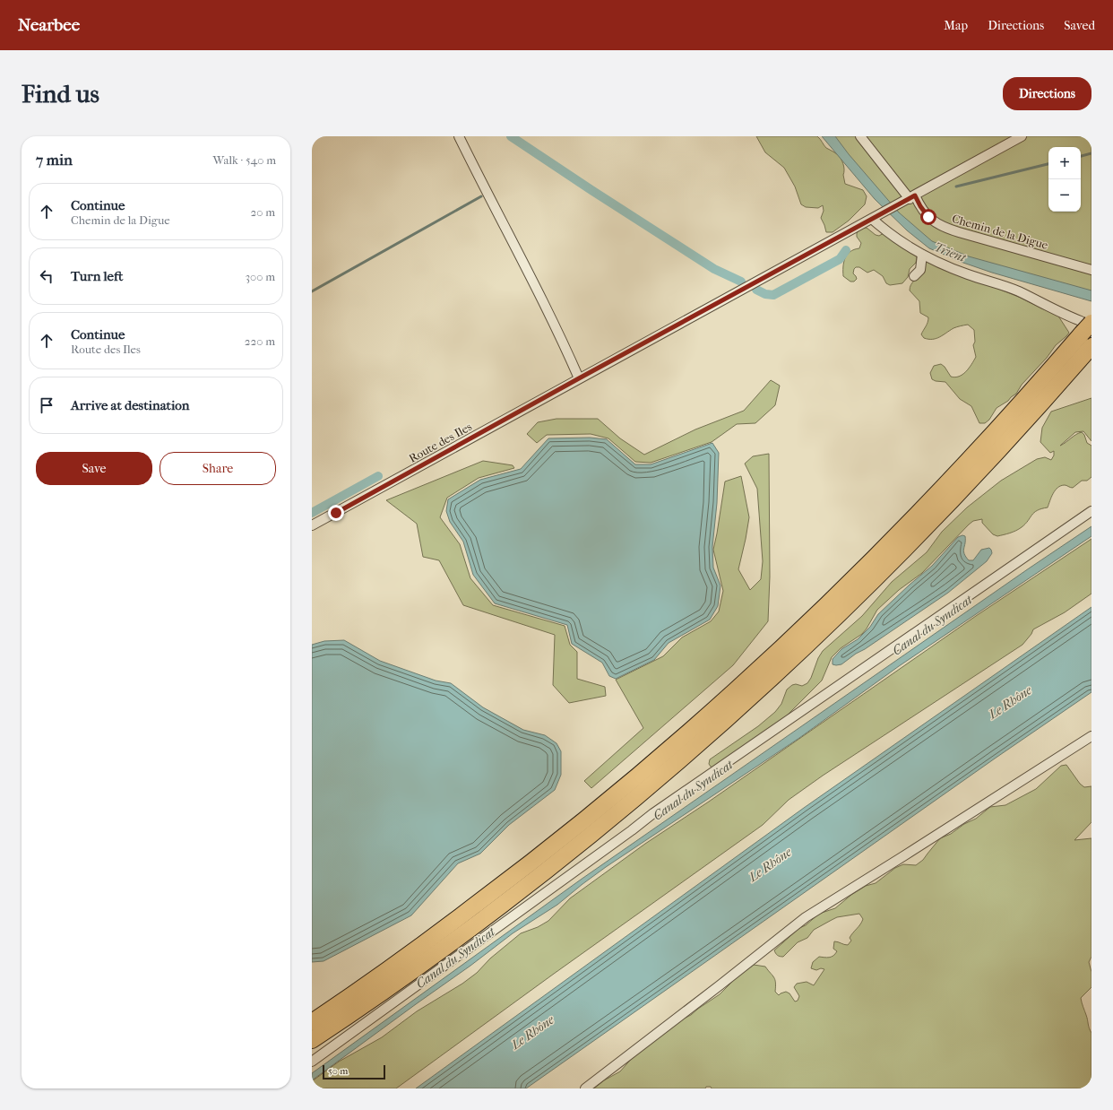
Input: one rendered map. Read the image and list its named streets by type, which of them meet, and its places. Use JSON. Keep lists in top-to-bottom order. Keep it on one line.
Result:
{"streets":{"street":["Chemin de la Digue","Route des Iles"]},"crossings":[["Chemin de la Digue","Route des Iles"]],"water":["Trient","Canal du Syndicat","Le Rhône"],"scale_bar":"50 m","page":{"header":"Nearbee","nav":["Map","Directions","Saved"],"buttons":["Directions",["Save","Share"]],"title":"Find us","heading":["7 min","Walk · 540 m"],"map_buttons":["+","−"],"list":[["Continue","Chemin de la Digue","20 m"],["Turn left","300 m"],["Continue","Route des Iles","220 m"],"Arrive at destination"],"scale":"50 m"}}
